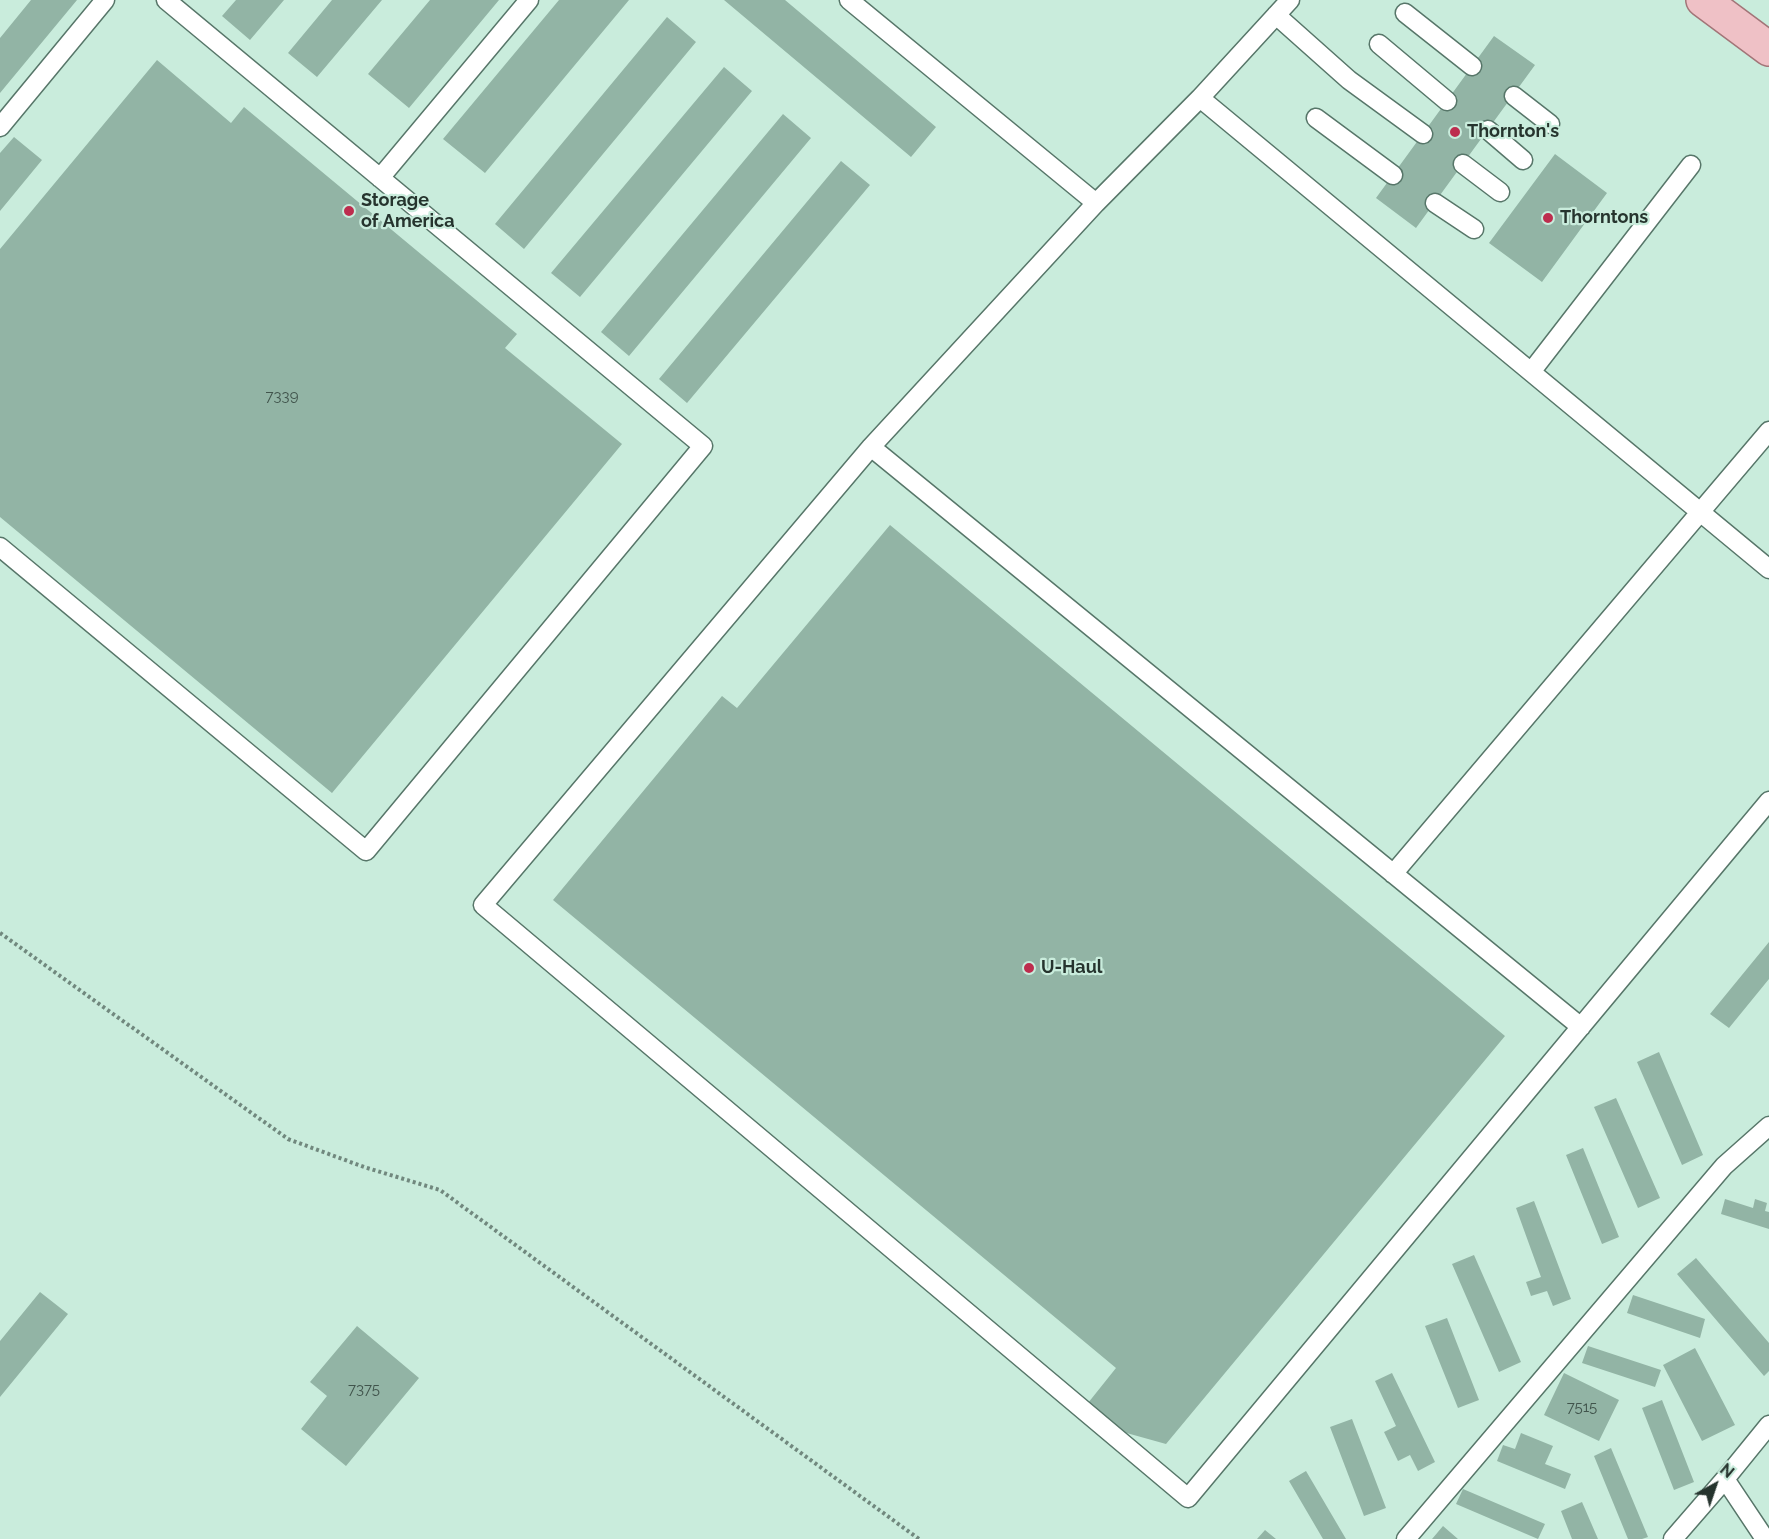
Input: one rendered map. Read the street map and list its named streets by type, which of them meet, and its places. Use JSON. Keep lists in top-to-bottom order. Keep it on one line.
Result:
{"places":["Thornton's","Storage of America","Thorntons","U-Haul"],"house_numbers":["7339","7375","7515"],"north":"top right"}
